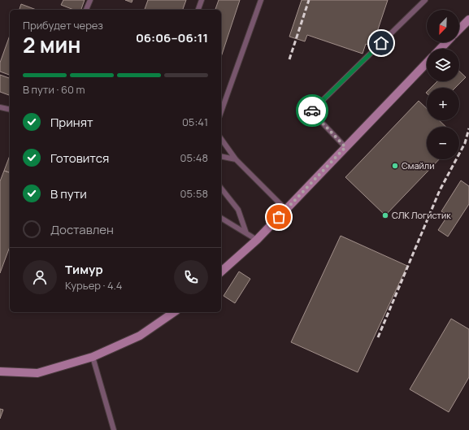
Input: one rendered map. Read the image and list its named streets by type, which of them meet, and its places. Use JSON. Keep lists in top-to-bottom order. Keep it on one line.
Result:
{"places":["Смайли","СЛК Логистик"],"north":"bottom left","page":{"map_buttons":["+","−"],"heading":["2 мин","Прибудет через","06:06–06:11"],"panel":["Тимур","Курьер · 4.4"],"bar":"В пути · 60 m","list":[["Принят","05:41"],["Готовится","05:48"],["В пути","05:58"],"Доставлен"]}}
